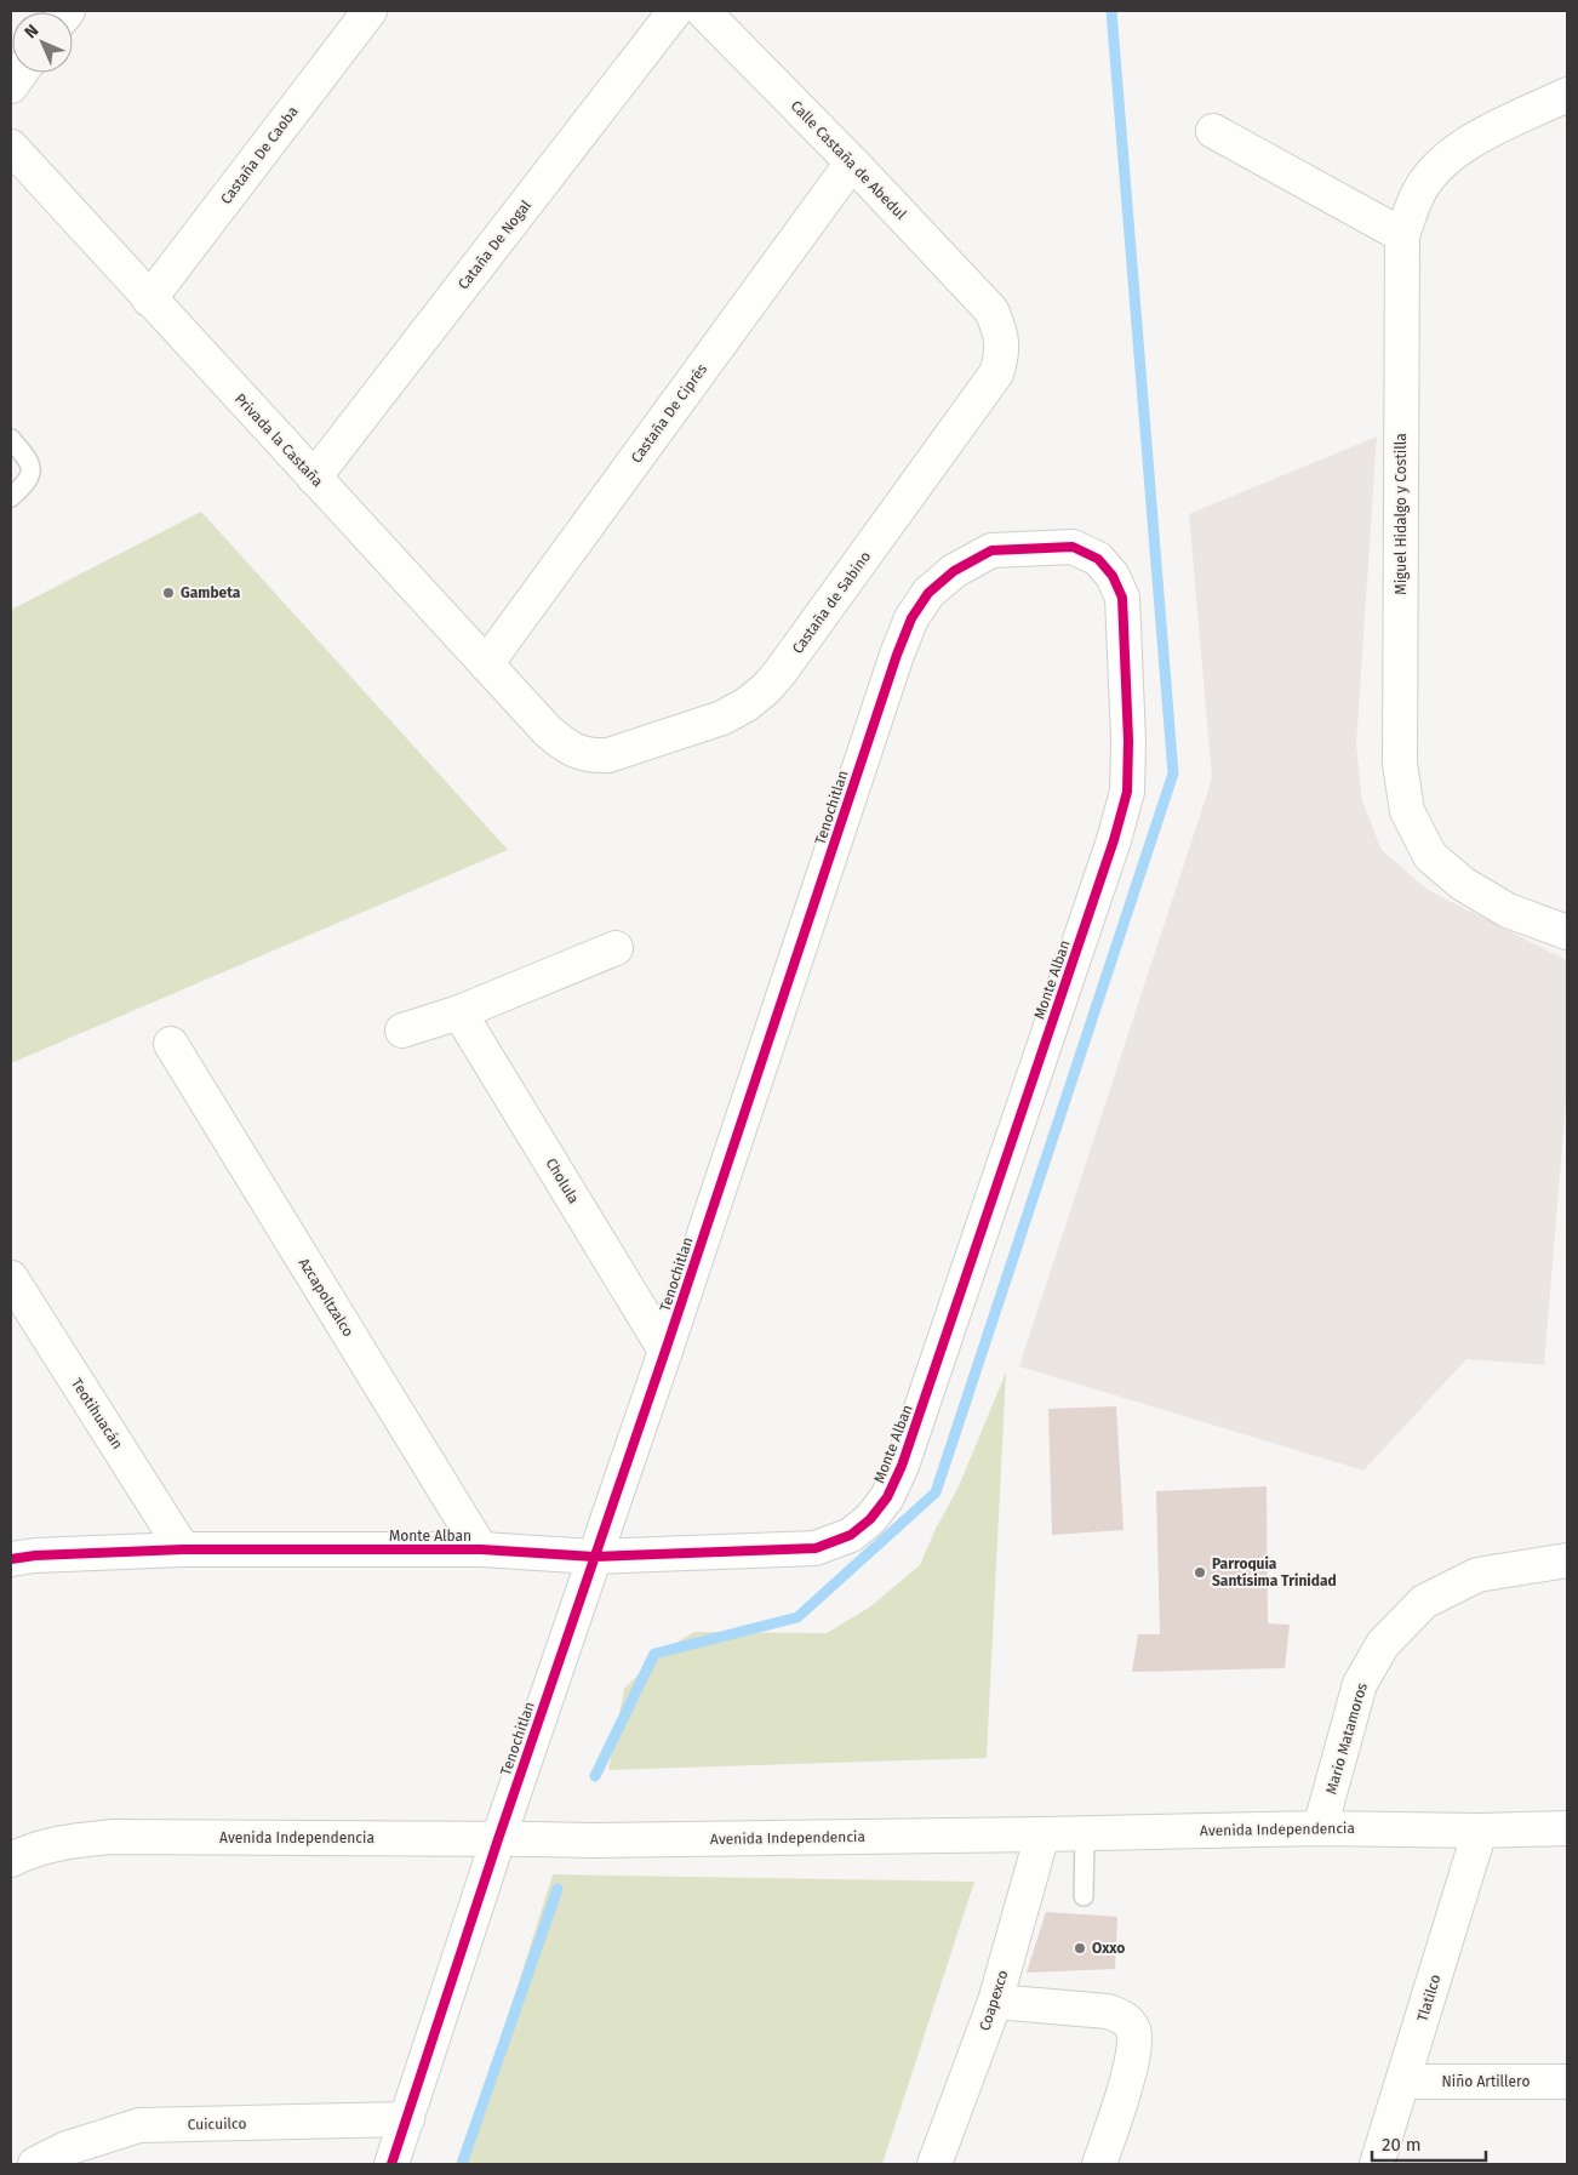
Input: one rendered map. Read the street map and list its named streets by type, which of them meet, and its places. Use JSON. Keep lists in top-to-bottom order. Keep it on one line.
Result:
{"streets":{"street":["Castaña De Caoba","Calle Castaña de Abedul","Cataña De Nogal","Castaña De Ciprés","Privada la Castaña","Miguel Hidalgo y Costilla","Castaña de Sabino","Tenochitlan","Monte Alban","Cholula","Azcapoltzalco","Teotihuacán","Mario Matamoros","Avenida Independencia","Tlatilco","Coapexco","Niño Artillero","Cuicuilco"]},"crossings":[["Castaña De Caoba","Privada la Castaña"],["Calle Castaña de Abedul","Castaña De Ciprés"],["Calle Castaña de Abedul","Castaña de Sabino"],["Cataña De Nogal","Privada la Castaña"],["Castaña De Ciprés","Privada la Castaña"],["Privada la Castaña","Castaña de Sabino"],["Tenochitlan","Monte Alban"],["Tenochitlan","Cholula"],["Tenochitlan","Avenida Independencia"],["Tenochitlan","Cuicuilco"],["Monte Alban","Azcapoltzalco"],["Monte Alban","Teotihuacán"],["Mario Matamoros","Avenida Independencia"],["Avenida Independencia","Tlatilco"],["Avenida Independencia","Coapexco"],["Tlatilco","Niño Artillero"]],"places":["Gambeta","Parroquia Santísima Trinidad","Oxxo"],"scale_bar":"20 m","north":"top left"}
